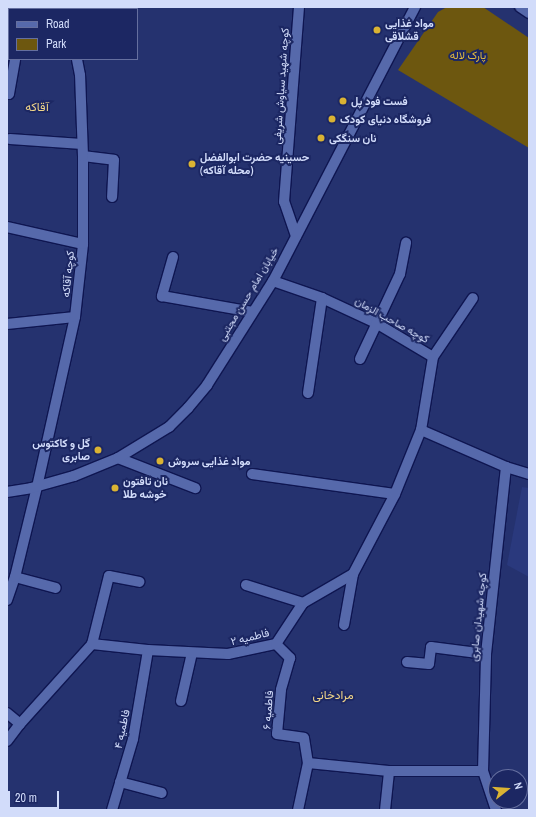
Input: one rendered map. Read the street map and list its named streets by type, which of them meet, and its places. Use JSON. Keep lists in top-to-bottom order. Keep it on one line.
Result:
{"streets":{"street":["کوچه شهید سیاوش شریفی","کوچه آقاکه","خیابان امام حسن مجتبی","کوچه صاحب الزمان","کوچه شهیدان صابری","فاطمیه ۲","فاطمیه ۶","فاطمیه ۴"]},"crossings":[["کوچه شهید سیاوش شریفی","خیابان امام حسن مجتبی"],["کوچه آقاکه","خیابان امام حسن مجتبی"],["خیابان امام حسن مجتبی","کوچه صاحب الزمان"],["فاطمیه ۲","فاطمیه ۶"],["فاطمیه ۲","فاطمیه ۴"]],"districts":["آقاکه","مرادخانی"],"parks":["پارک لاله"],"places":["مواد غذایی قشلاقی","فست فود پل","فروشگاه دنیای کودک","نان سنگکی","حسینیه حضرت ابوالفضل (محله آقاکه)","گل و کاکتوس صابری","مواد غذایی سروش","نان تافتون خوشه طلا"],"legend":["Road","Park"],"scale_bar":"20 m","north":"right"}
